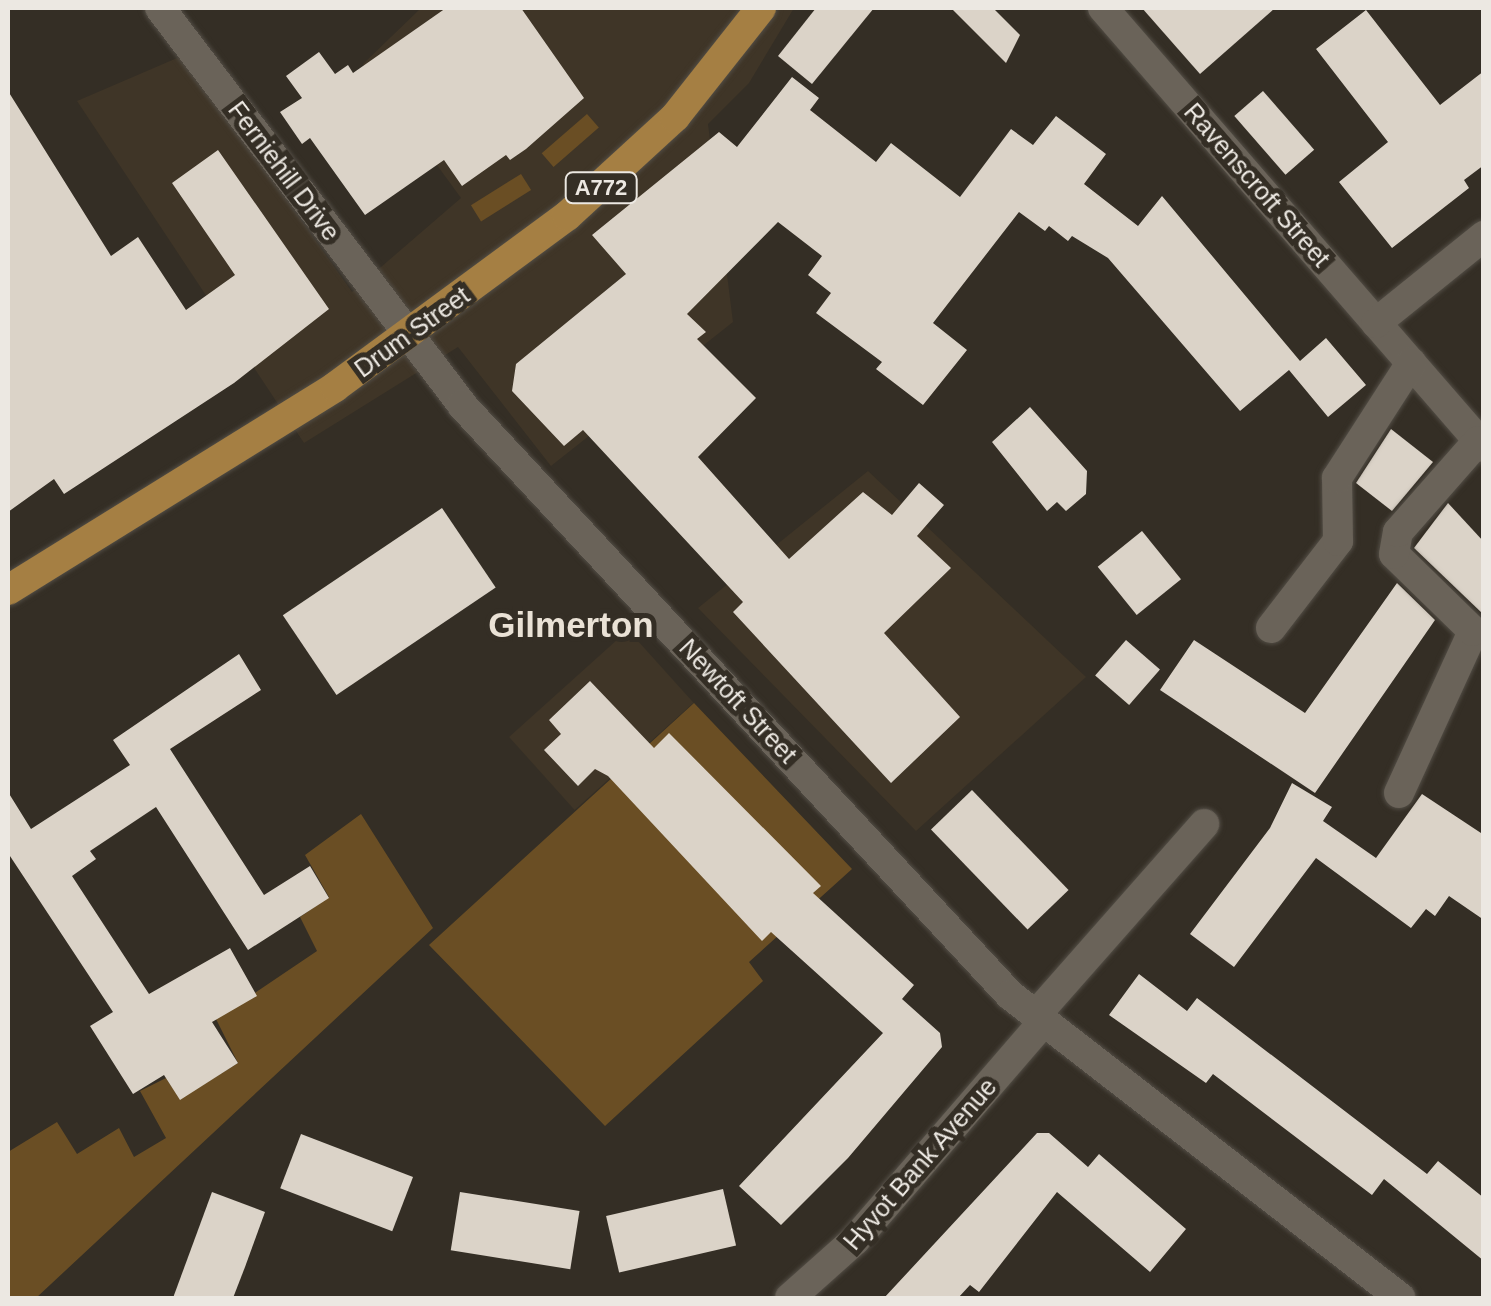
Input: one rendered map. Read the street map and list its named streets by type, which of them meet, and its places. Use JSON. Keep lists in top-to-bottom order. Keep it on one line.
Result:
{"streets":{"main road":["A772","Drum Street"],"street":["Ferniehill Drive","Ravenscroft Street","Newtoft Street","Hyvot Bank Avenue"]},"crossings":[["Ferniehill Drive","Drum Street"],["Ferniehill Drive","Newtoft Street"],["Drum Street","Newtoft Street"],["Newtoft Street","Hyvot Bank Avenue"]],"districts":["Gilmerton"]}
